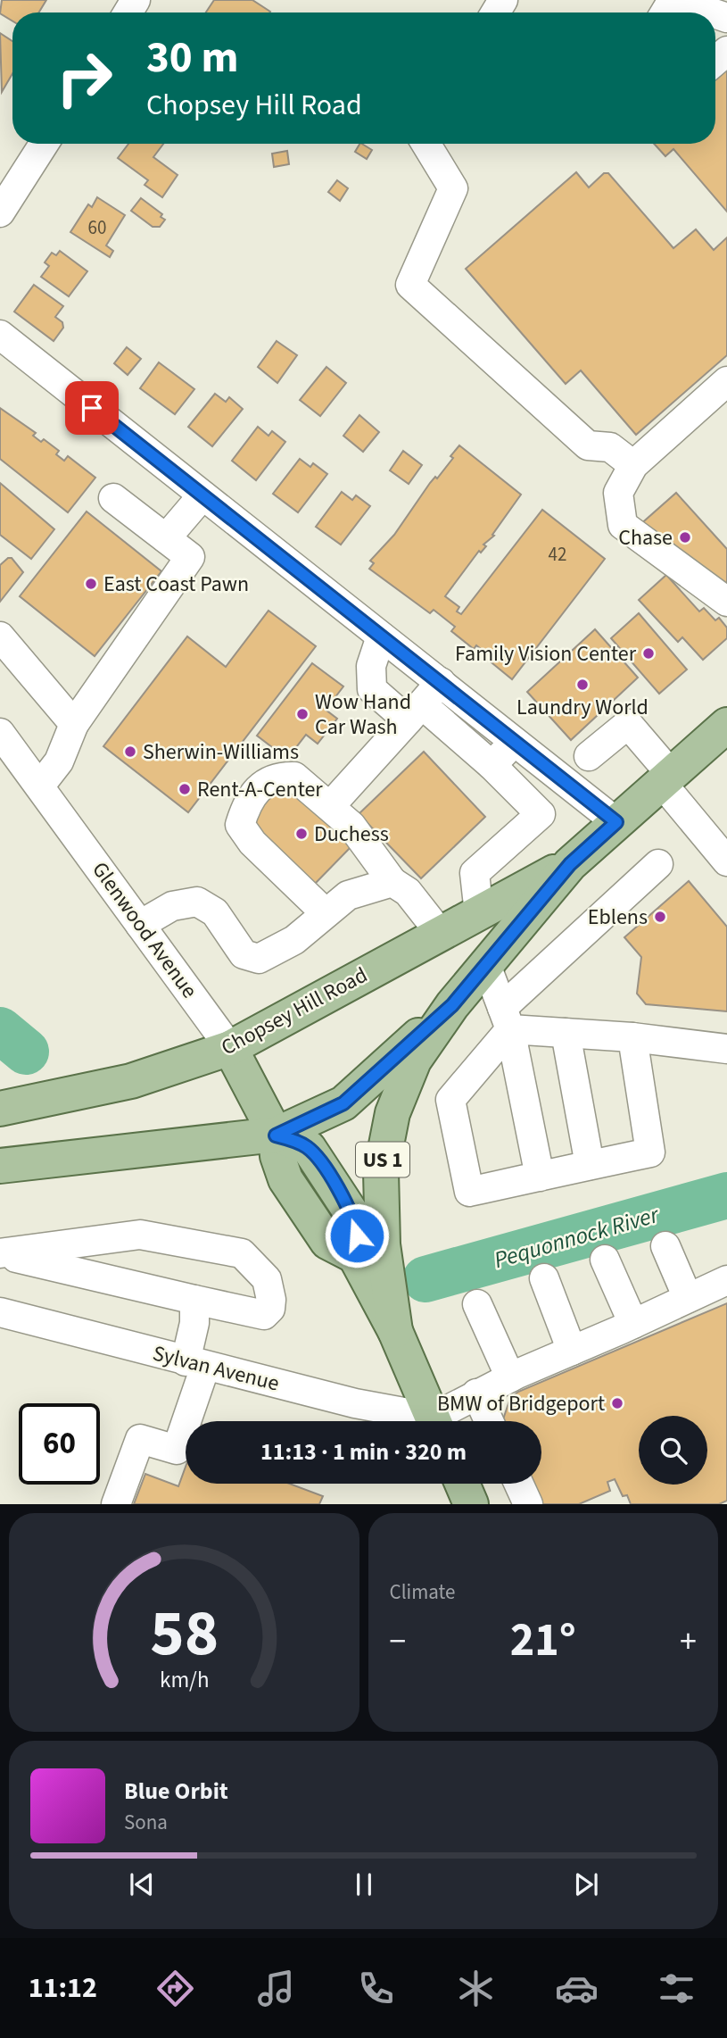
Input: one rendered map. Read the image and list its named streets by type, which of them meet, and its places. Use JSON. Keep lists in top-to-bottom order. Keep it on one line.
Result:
{"streets":{"main road":["Glenwood Avenue","Chopsey Hill Road","US 1"],"street":["Sylvan Avenue"]},"crossings":[["Glenwood Avenue","Chopsey Hill Road"],["Glenwood Avenue","US 1"],["Chopsey Hill Road","US 1"]],"water":["Pequonnock River"],"places":["Chase","East Coast Pawn","Family Vision Center","Laundry World","Wow Hand Car Wash","Sherwin-Williams","Rent-A-Center","Duchess","Eblens","BMW of Bridgeport"],"house_numbers":["60","42"],"page":{"turn":["30 m","Chopsey Hill Road"],"limit":"60","trip":"11:13 · 1 min · 320 m","tile":"Climate","heat":["−","21°","+"],"song":["Blue Orbit","Sona"],"tabs":"11:12","gauge":["58","km/h"]}}
